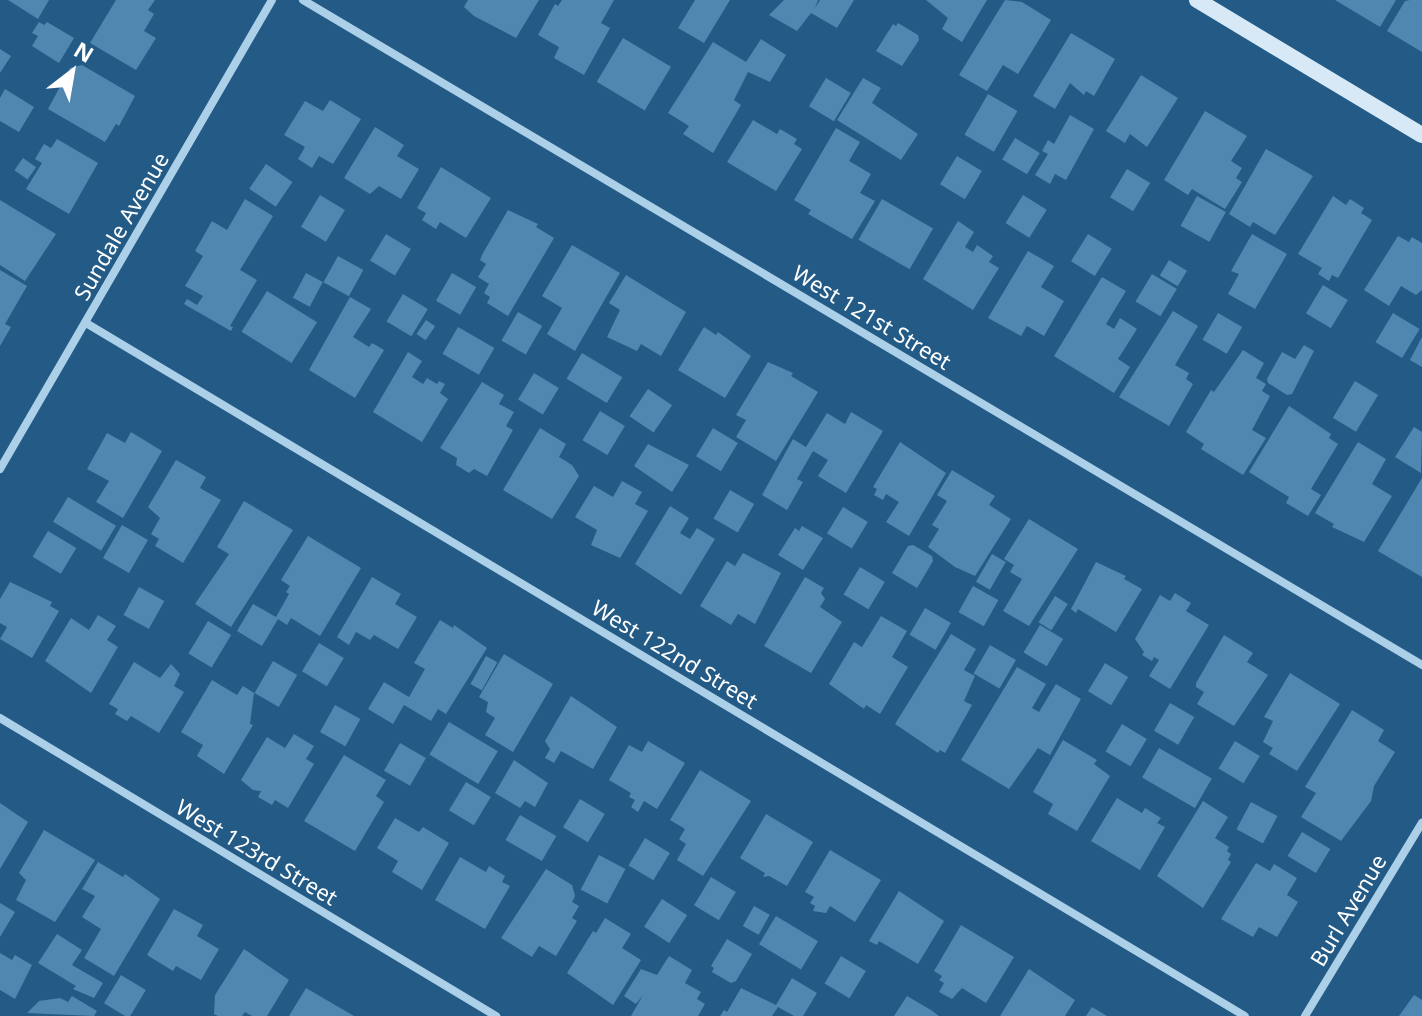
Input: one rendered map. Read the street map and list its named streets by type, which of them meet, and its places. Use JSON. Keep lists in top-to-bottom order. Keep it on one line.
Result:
{"streets":{"street":["Sundale Avenue","West 121st Street","West 122nd Street","West 123rd Street","Burl Avenue"]},"crossings":[["Sundale Avenue","West 122nd Street"]],"north":"top right"}
